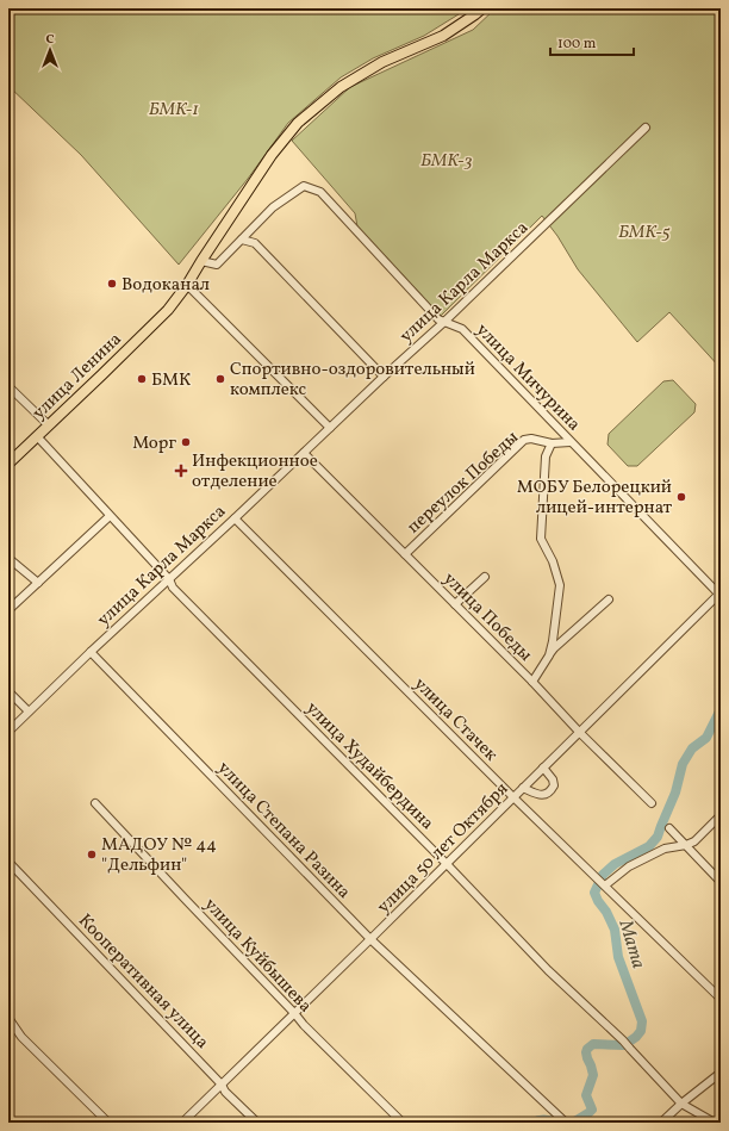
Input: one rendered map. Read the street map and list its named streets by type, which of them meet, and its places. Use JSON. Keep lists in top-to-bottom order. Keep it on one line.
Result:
{"streets":{"main road":["улица Ленина"],"street":["улица Карла Маркса","улица Мичурина","переулок Победы","улица Победы","улица Стачек","улица Худайбердина","улица Степана Разина","улица 50 лет Октября","улица Куйбышева","Кооперативная улица"]},"crossings":[["улица Карла Маркса","улица Мичурина"],["улица Карла Маркса","улица Победы"],["улица Карла Маркса","улица Стачек"],["улица Карла Маркса","улица Худайбердина"],["улица Карла Маркса","улица Степана Разина"],["улица Ленина","улица Мичурина"],["улица Ленина","улица Худайбердина"],["улица Мичурина","переулок Победы"],["улица Мичурина","улица 50 лет Октября"],["переулок Победы","улица Победы"],["улица Победы","улица 50 лет Октября"],["улица Стачек","улица 50 лет Октября"],["улица Худайбердина","улица 50 лет Октября"],["улица Степана Разина","улица 50 лет Октября"],["улица 50 лет Октября","улица Куйбышева"],["улица 50 лет Октября","Кооперативная улица"]],"water":["Мата"],"parks":["БМК-1","БМК-3","БМК-5"],"places":{"other":["Водоканал","БМК","Спортивно-оздоровительный комплекс","Морг","МОБУ Белорецкий лицей-интернат","МАДОУ № 44 \"Дельфин\""],"health":["Инфекционное отделение"]},"scale_bar":"100 m","north":"top"}
